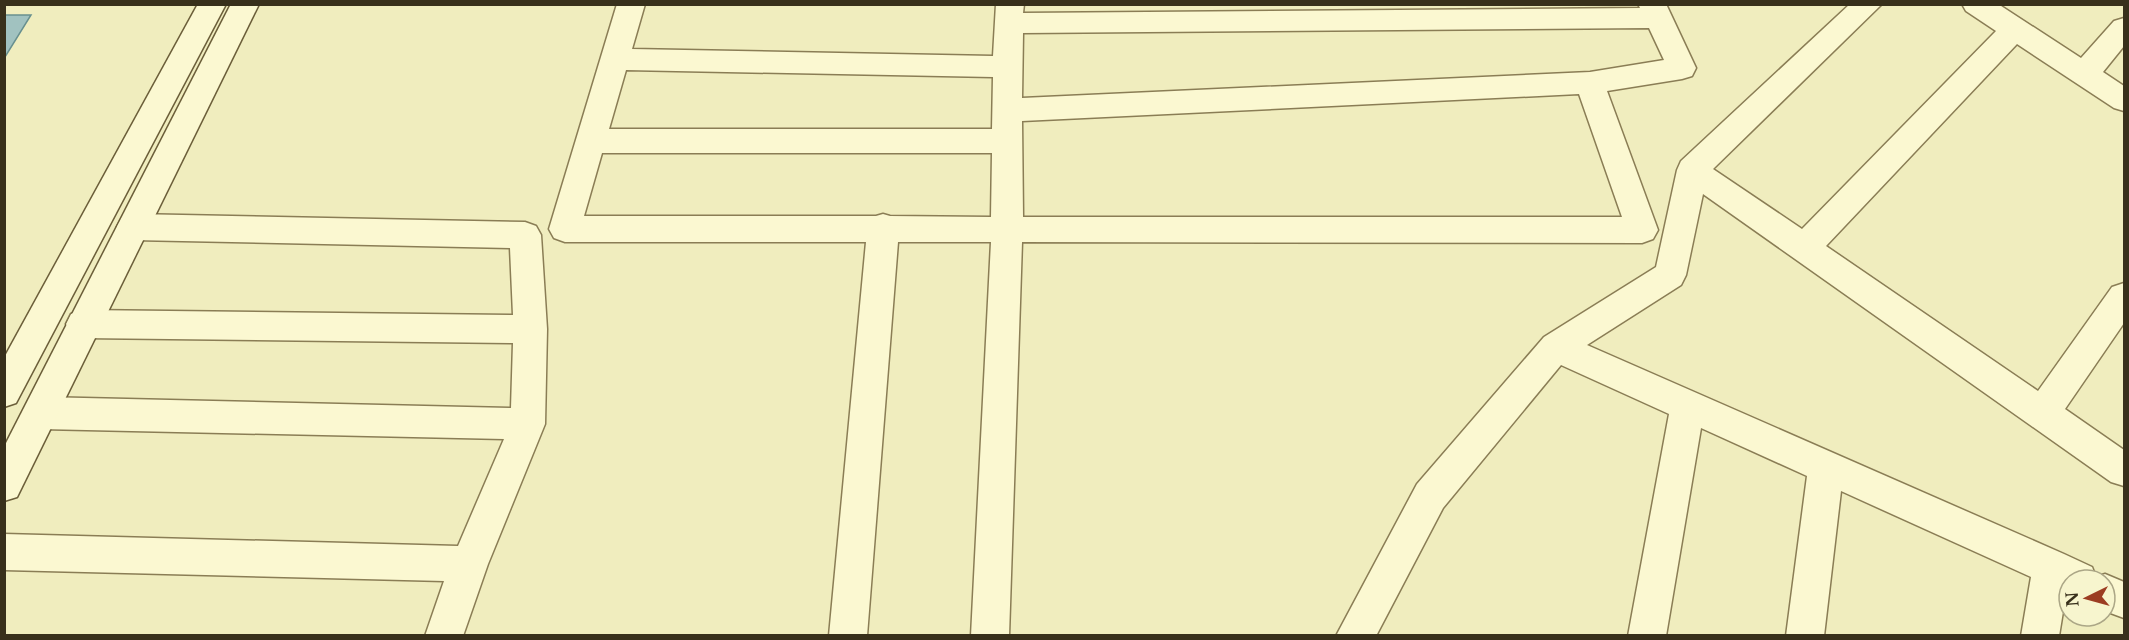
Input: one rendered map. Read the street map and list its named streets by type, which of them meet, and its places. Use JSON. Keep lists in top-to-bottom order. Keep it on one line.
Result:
{"north":"left"}
